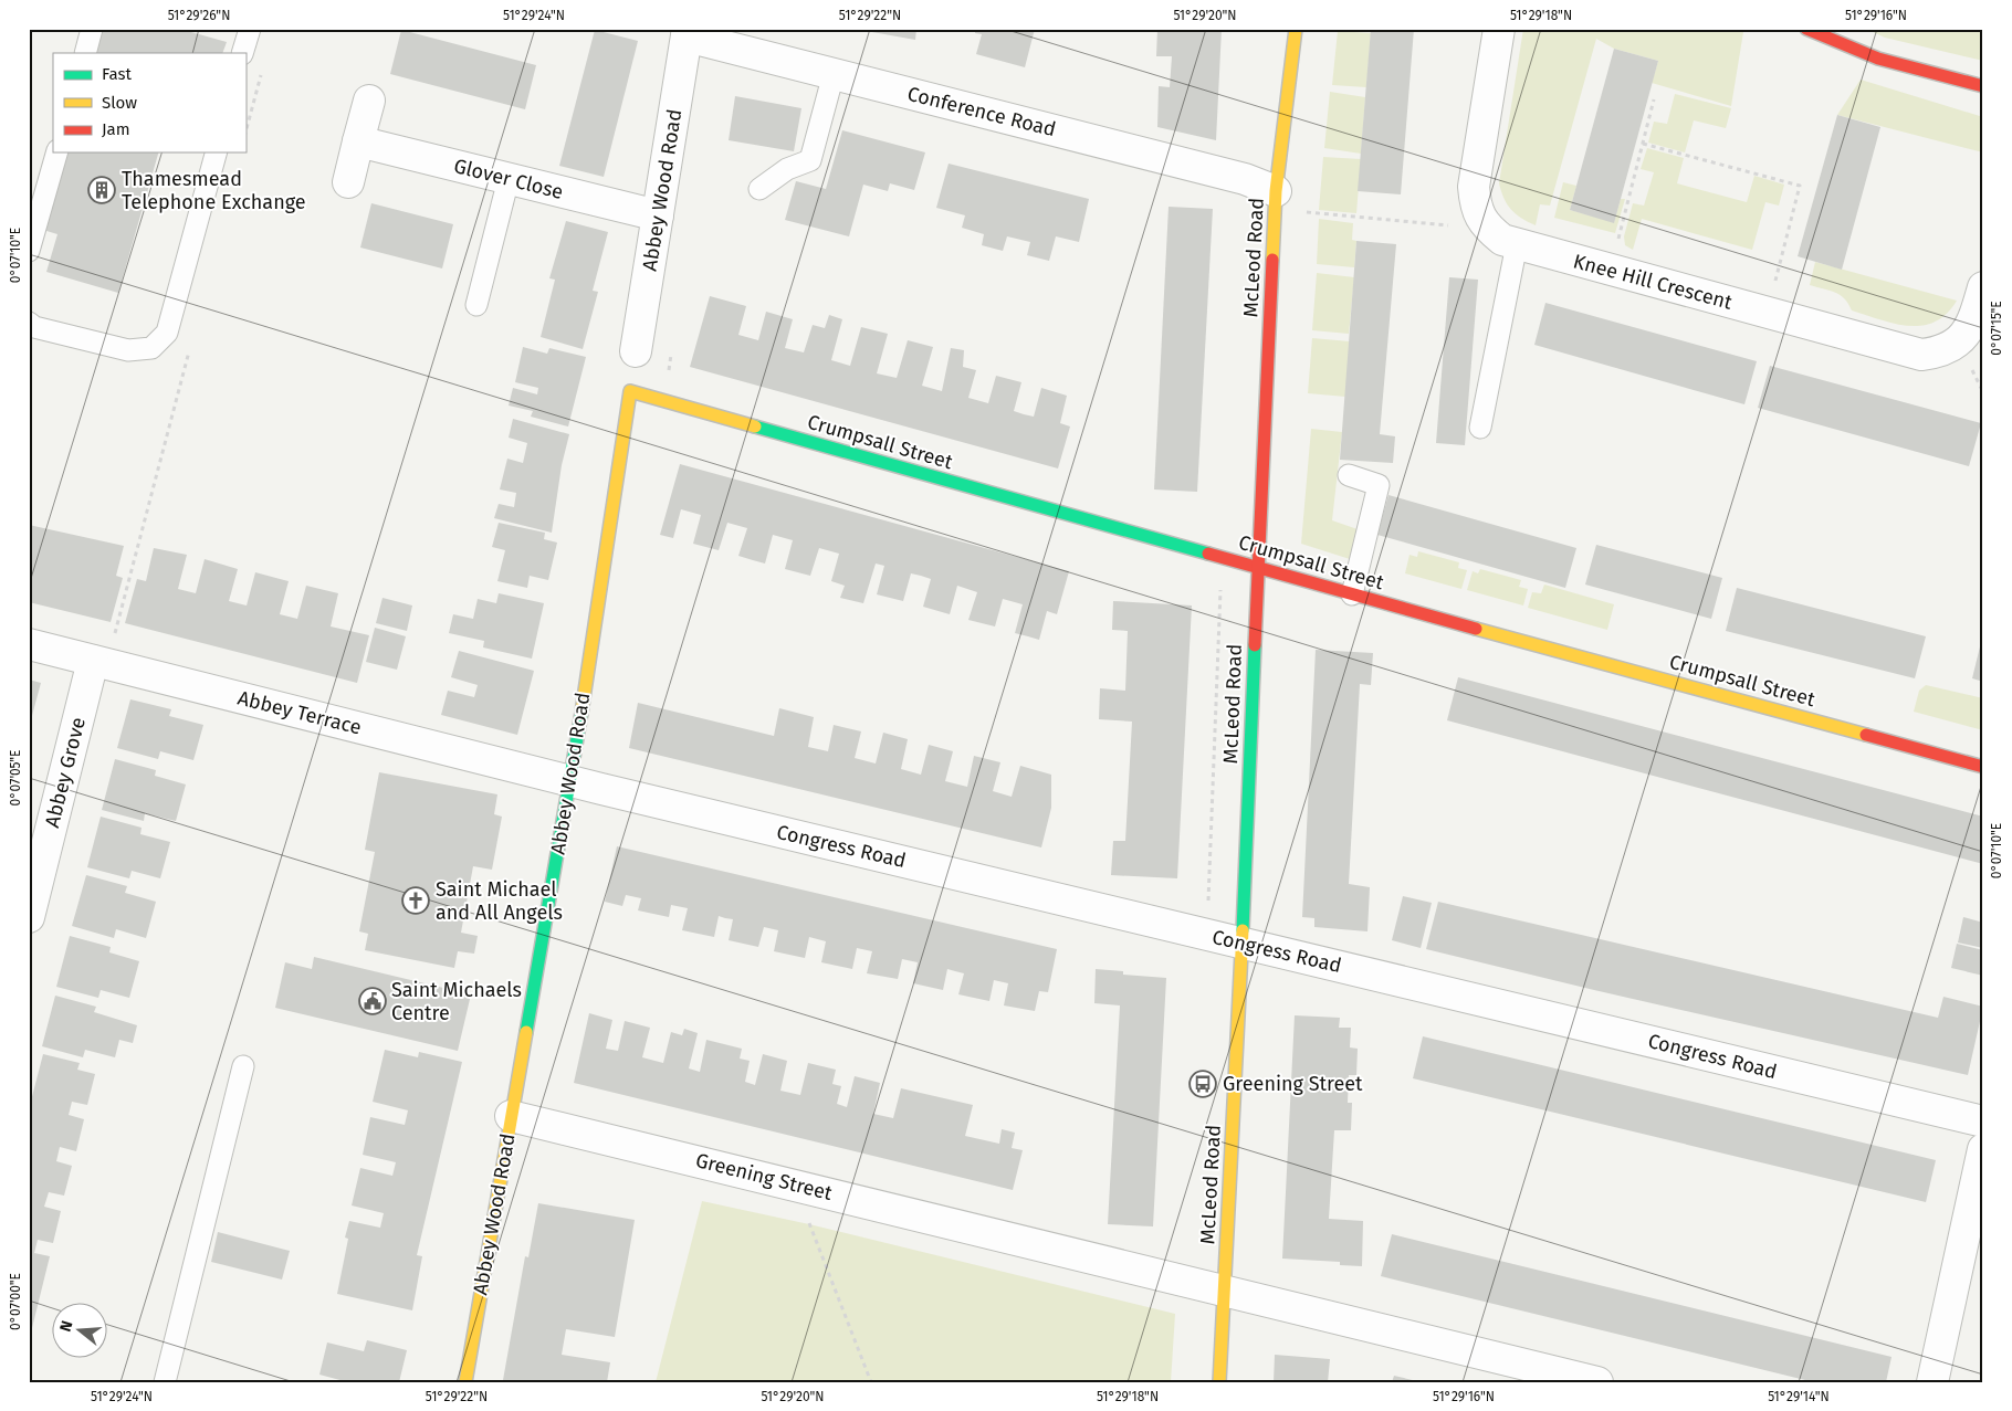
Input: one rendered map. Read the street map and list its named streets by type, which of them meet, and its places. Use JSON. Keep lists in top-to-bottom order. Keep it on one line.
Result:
{"streets":{"street":["Conference Road","Glover Close","Abbey Wood Road","McLeod Road","Knee Hill Crescent","Crumpsall Street","Abbey Terrace","Abbey Grove","Congress Road","Greening Street"]},"crossings":[["Conference Road","Abbey Wood Road"],["Conference Road","McLeod Road"],["Glover Close","Abbey Wood Road"],["Abbey Wood Road","Crumpsall Street"],["Abbey Wood Road","Abbey Terrace"],["Abbey Wood Road","Congress Road"],["Abbey Wood Road","Greening Street"],["McLeod Road","Crumpsall Street"],["McLeod Road","Congress Road"],["McLeod Road","Greening Street"],["Abbey Terrace","Abbey Grove"],["Abbey Terrace","Congress Road"]],"places":{"building":["Thamesmead Telephone Exchange"],"church":["Saint Michael and All Angels"],"public building":["Saint Michaels Centre"],"bus stop":["Greening Street"]},"legend":["Fast","Slow","Jam"],"north":"left","coordinates":["51°29'26\"N","51°29'24\"N","51°29'22\"N","51°29'20\"N","51°29'18\"N","51°29'16\"N","0°07'10\"E","0°07'15\"E","0°07'05\"E","0°07'00\"E","51°29'14\"N"]}
